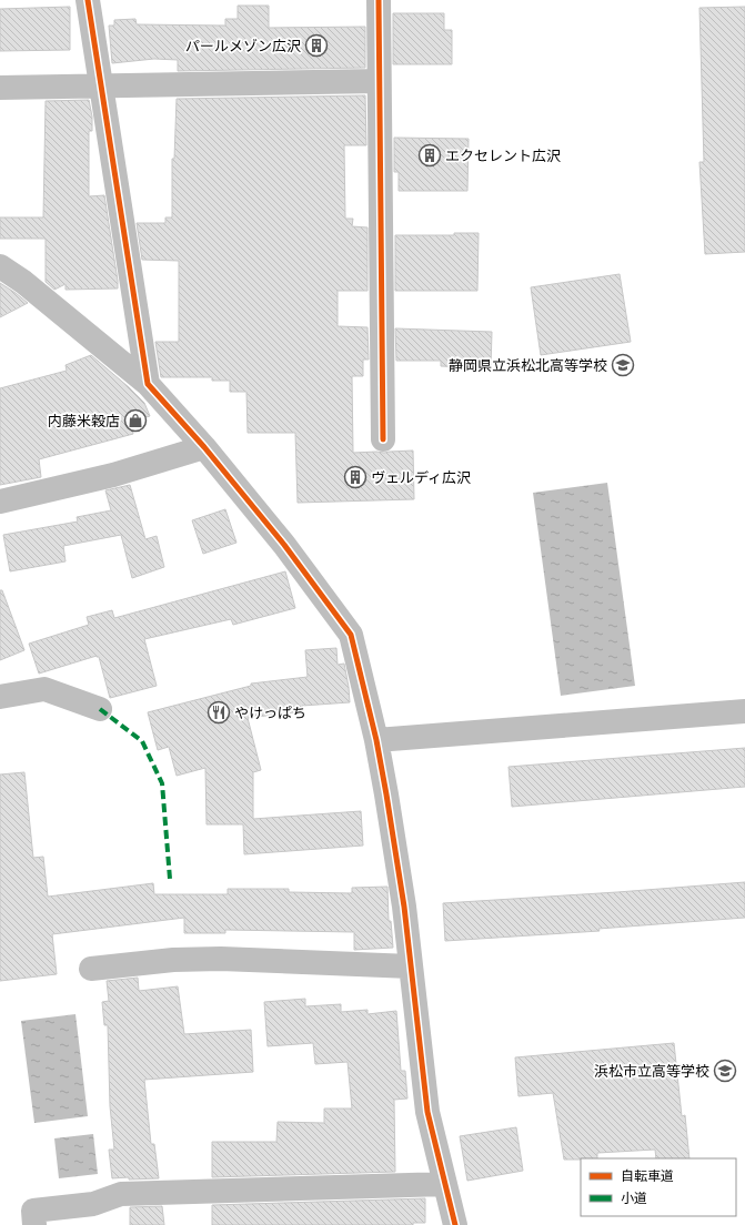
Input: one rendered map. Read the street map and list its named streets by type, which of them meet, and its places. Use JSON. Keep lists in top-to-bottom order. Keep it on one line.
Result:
{"places":{"building":["パールメゾン広沢","エクセレント広沢","ヴェルディ広沢"],"school or university":["静岡県立浜松北高等学校","浜松市立高等学校"],"shop":["内藤米穀店"],"restaurant":["やけっぱち"]},"legend":["自転車道","小道"]}
